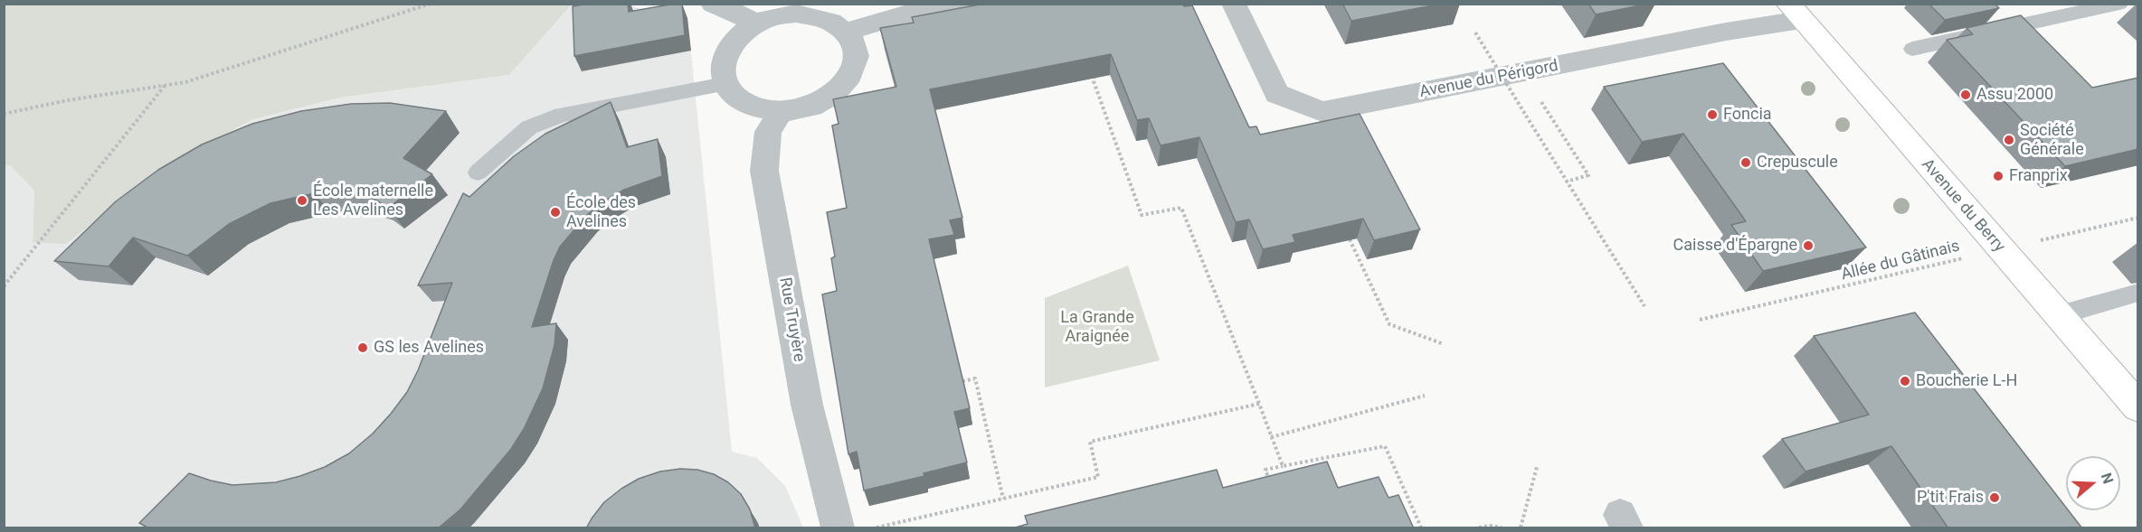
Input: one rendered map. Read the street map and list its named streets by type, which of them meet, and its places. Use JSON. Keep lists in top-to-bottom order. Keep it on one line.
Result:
{"streets":{"street":["Avenue du Périgord","Avenue du Berry","Rue Truyère"],"path":["Allée du Gâtinais"]},"crossings":[["Avenue du Périgord","Avenue du Berry"],["Avenue du Berry","Allée du Gâtinais"]],"parks":["La Grande Araignée"],"places":["Assu 2000","Foncia","Société Générale","Crepuscule","Franprix","École maternelle Les Avelines","École des Avelines","Caisse d'Épargne","GS les Avelines","Boucherie L-H","P'tit Frais"],"north":"right"}
